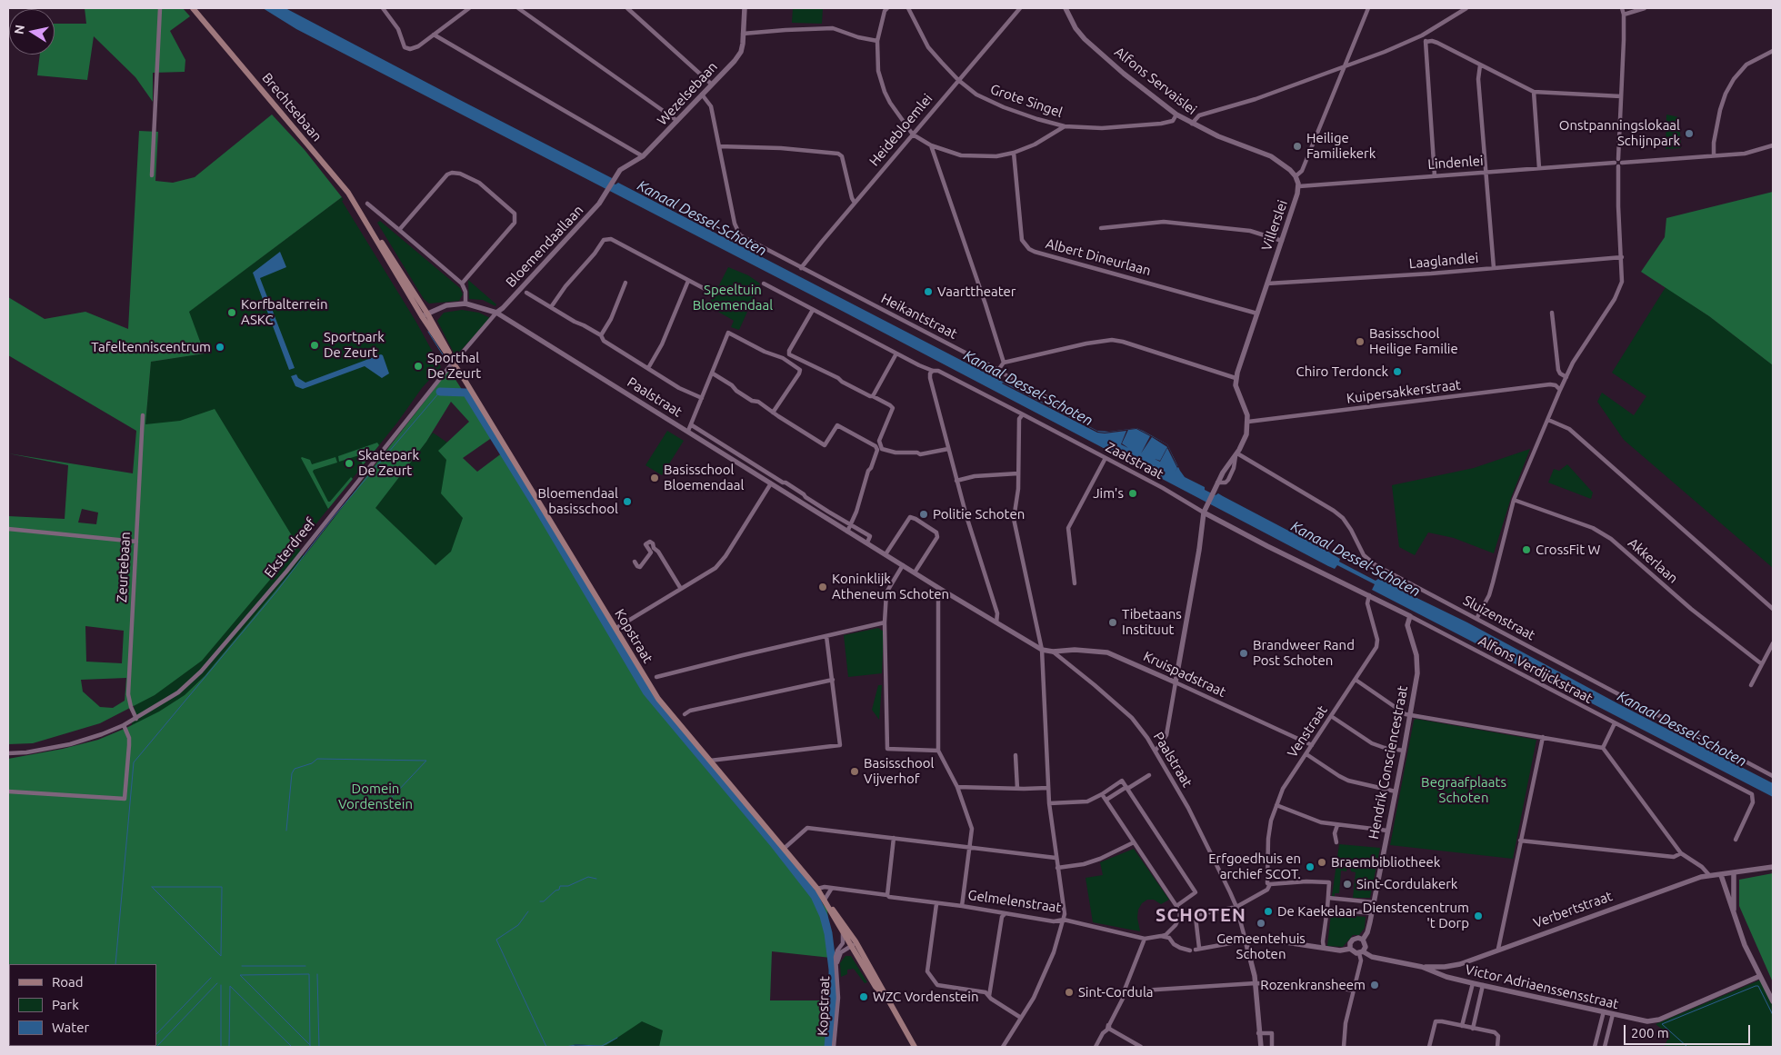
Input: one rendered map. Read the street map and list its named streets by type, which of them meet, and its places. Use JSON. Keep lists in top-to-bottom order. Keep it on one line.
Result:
{"streets":{"main road":["Brechtsebaan","Kopstraat"],"street":["Alfons Servaislei","Wezelsebaan","Grote Singel","Heidebloemlei","Lindenlei","Villerslei","Bloemendaallaan","Albert Dineurlaan","Laaglandlei","Heikantstraat","Kuipersakkerstraat","Paalstraat","Zaatstraat","Eksterdreef","Akkerlaan","Zeurtebaan","Sluizenstraat","Alfons Verdijckstraat","Kruispadstraat","Venstraat","Hendrik Consciencestraat","Gelmelenstraat","Verbertstraat","Victor Adriaenssensstraat"]},"crossings":[["Alfons Servaislei","Grote Singel"],["Alfons Servaislei","Villerslei"],["Wezelsebaan","Bloemendaallaan"],["Wezelsebaan","Heikantstraat"],["Grote Singel","Heidebloemlei"],["Brechtsebaan","Paalstraat"],["Brechtsebaan","Kopstraat"],["Heidebloemlei","Heikantstraat"],["Lindenlei","Villerslei"],["Villerslei","Albert Dineurlaan"],["Villerslei","Laaglandlei"],["Bloemendaallaan","Paalstraat"],["Paalstraat","Kopstraat"],["Paalstraat","Kruispadstraat"],["Paalstraat","Verbertstraat"],["Eksterdreef","Zeurtebaan"],["Eksterdreef","Kopstraat"],["Kopstraat","Gelmelenstraat"],["Alfons Verdijckstraat","Hendrik Consciencestraat"],["Kruispadstraat","Venstraat"],["Hendrik Consciencestraat","Verbertstraat"],["Verbertstraat","Victor Adriaenssensstraat"]],"districts":["SCHOTEN"],"water":["Kanaal Dessel-Schoten"],"parks":["Speeltuin Bloemendaal","Begraafplaats Schoten","Domein Vordenstein"],"places":["Onstpanningslokaal Schijnpark","Heilige Familiekerk","Vaarttheater","Korfbalterrein ASKC","Basisschool Heilige Familie","Sportpark De Zeurt","Tafeltenniscentrum","Sporthal De Zeurt","Chiro Terdonck","Skatepark De Zeurt","Basisschool Bloemendaal","Jim's","Bloemendaal basisschool","Politie Schoten","CrossFit W","Koninklijk Atheneum Schoten","Tibetaans Instituut","Brandweer Rand Post Schoten","Basisschool Vijverhof","Braembibliotheek","Erfgoedhuis en archief SCOT.","Sint-Cordulakerk","De Kaekelaar","Dienstencentrum 't Dorp","Gemeentehuis Schoten","Rozenkransheem","Sint-Cordula","WZC Vordenstein"],"legend":["Road","Park","Water"],"scale_bar":"200 m","north":"left"}
